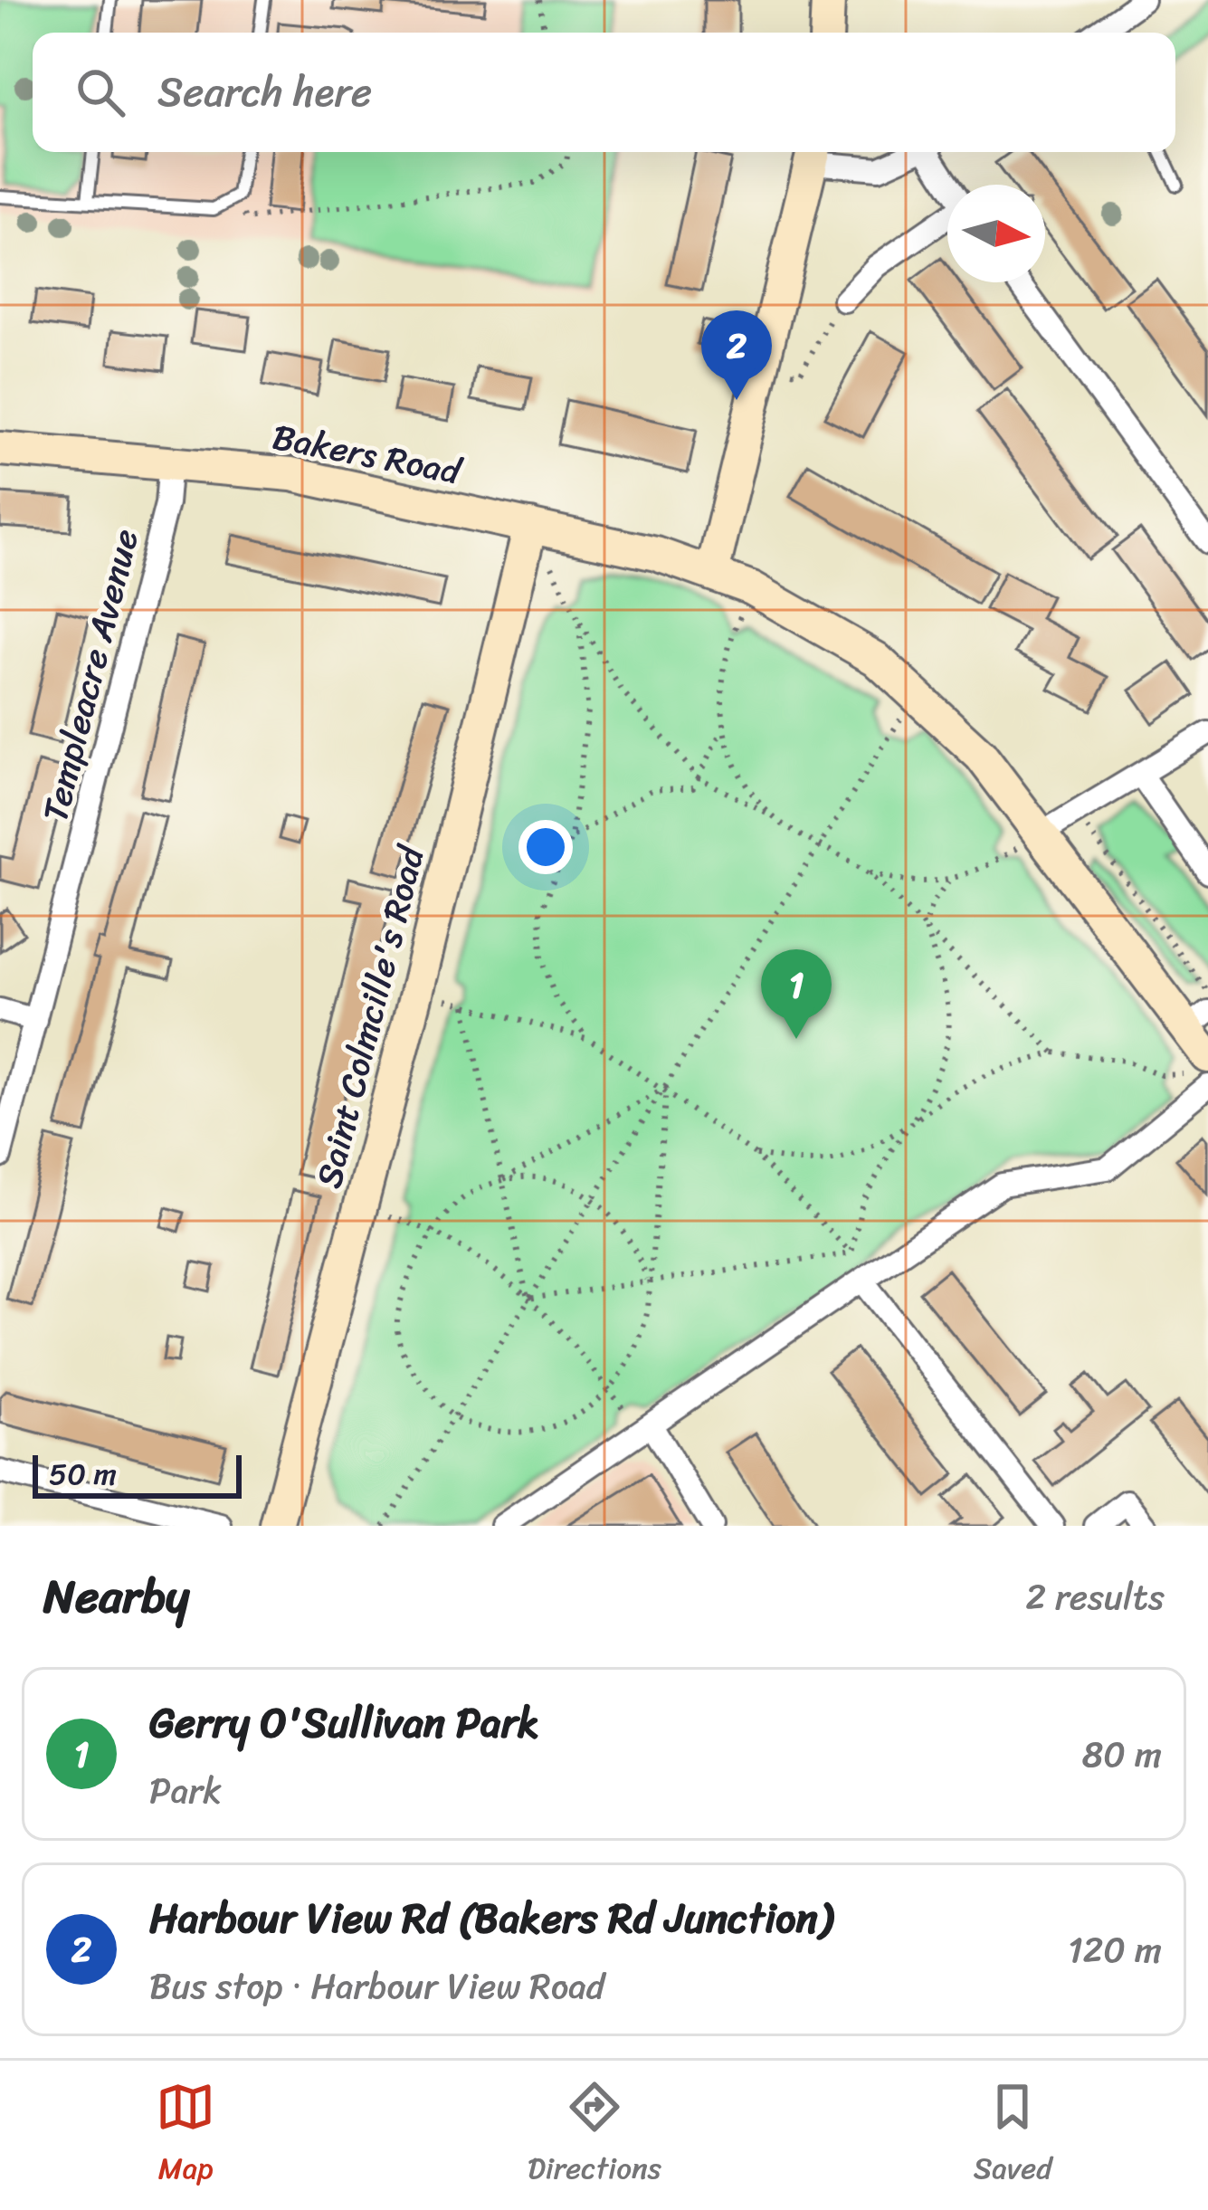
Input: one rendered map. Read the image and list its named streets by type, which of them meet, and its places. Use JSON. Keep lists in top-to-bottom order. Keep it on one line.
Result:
{"streets":{"street":["Bakers Road","Templeacre Avenue","Saint Colmcille's Road"]},"crossings":[["Bakers Road","Templeacre Avenue"],["Bakers Road","Saint Colmcille's Road"]],"scale_bar":"50 m","north":"right","page":{"search":"Search here","pins":["2","1"],"scale":"50 m","heading":["Nearby","2 results"],"list":[{"mark":"1","name":"Gerry O'Sullivan Park","note":"Park","value":"80 m"},{"mark":"2","name":"Harbour View Rd (Bakers Rd Junction)","note":"Bus stop · Harbour View Road","value":"120 m"}],"nav":["Map","Directions","Saved"]}}
